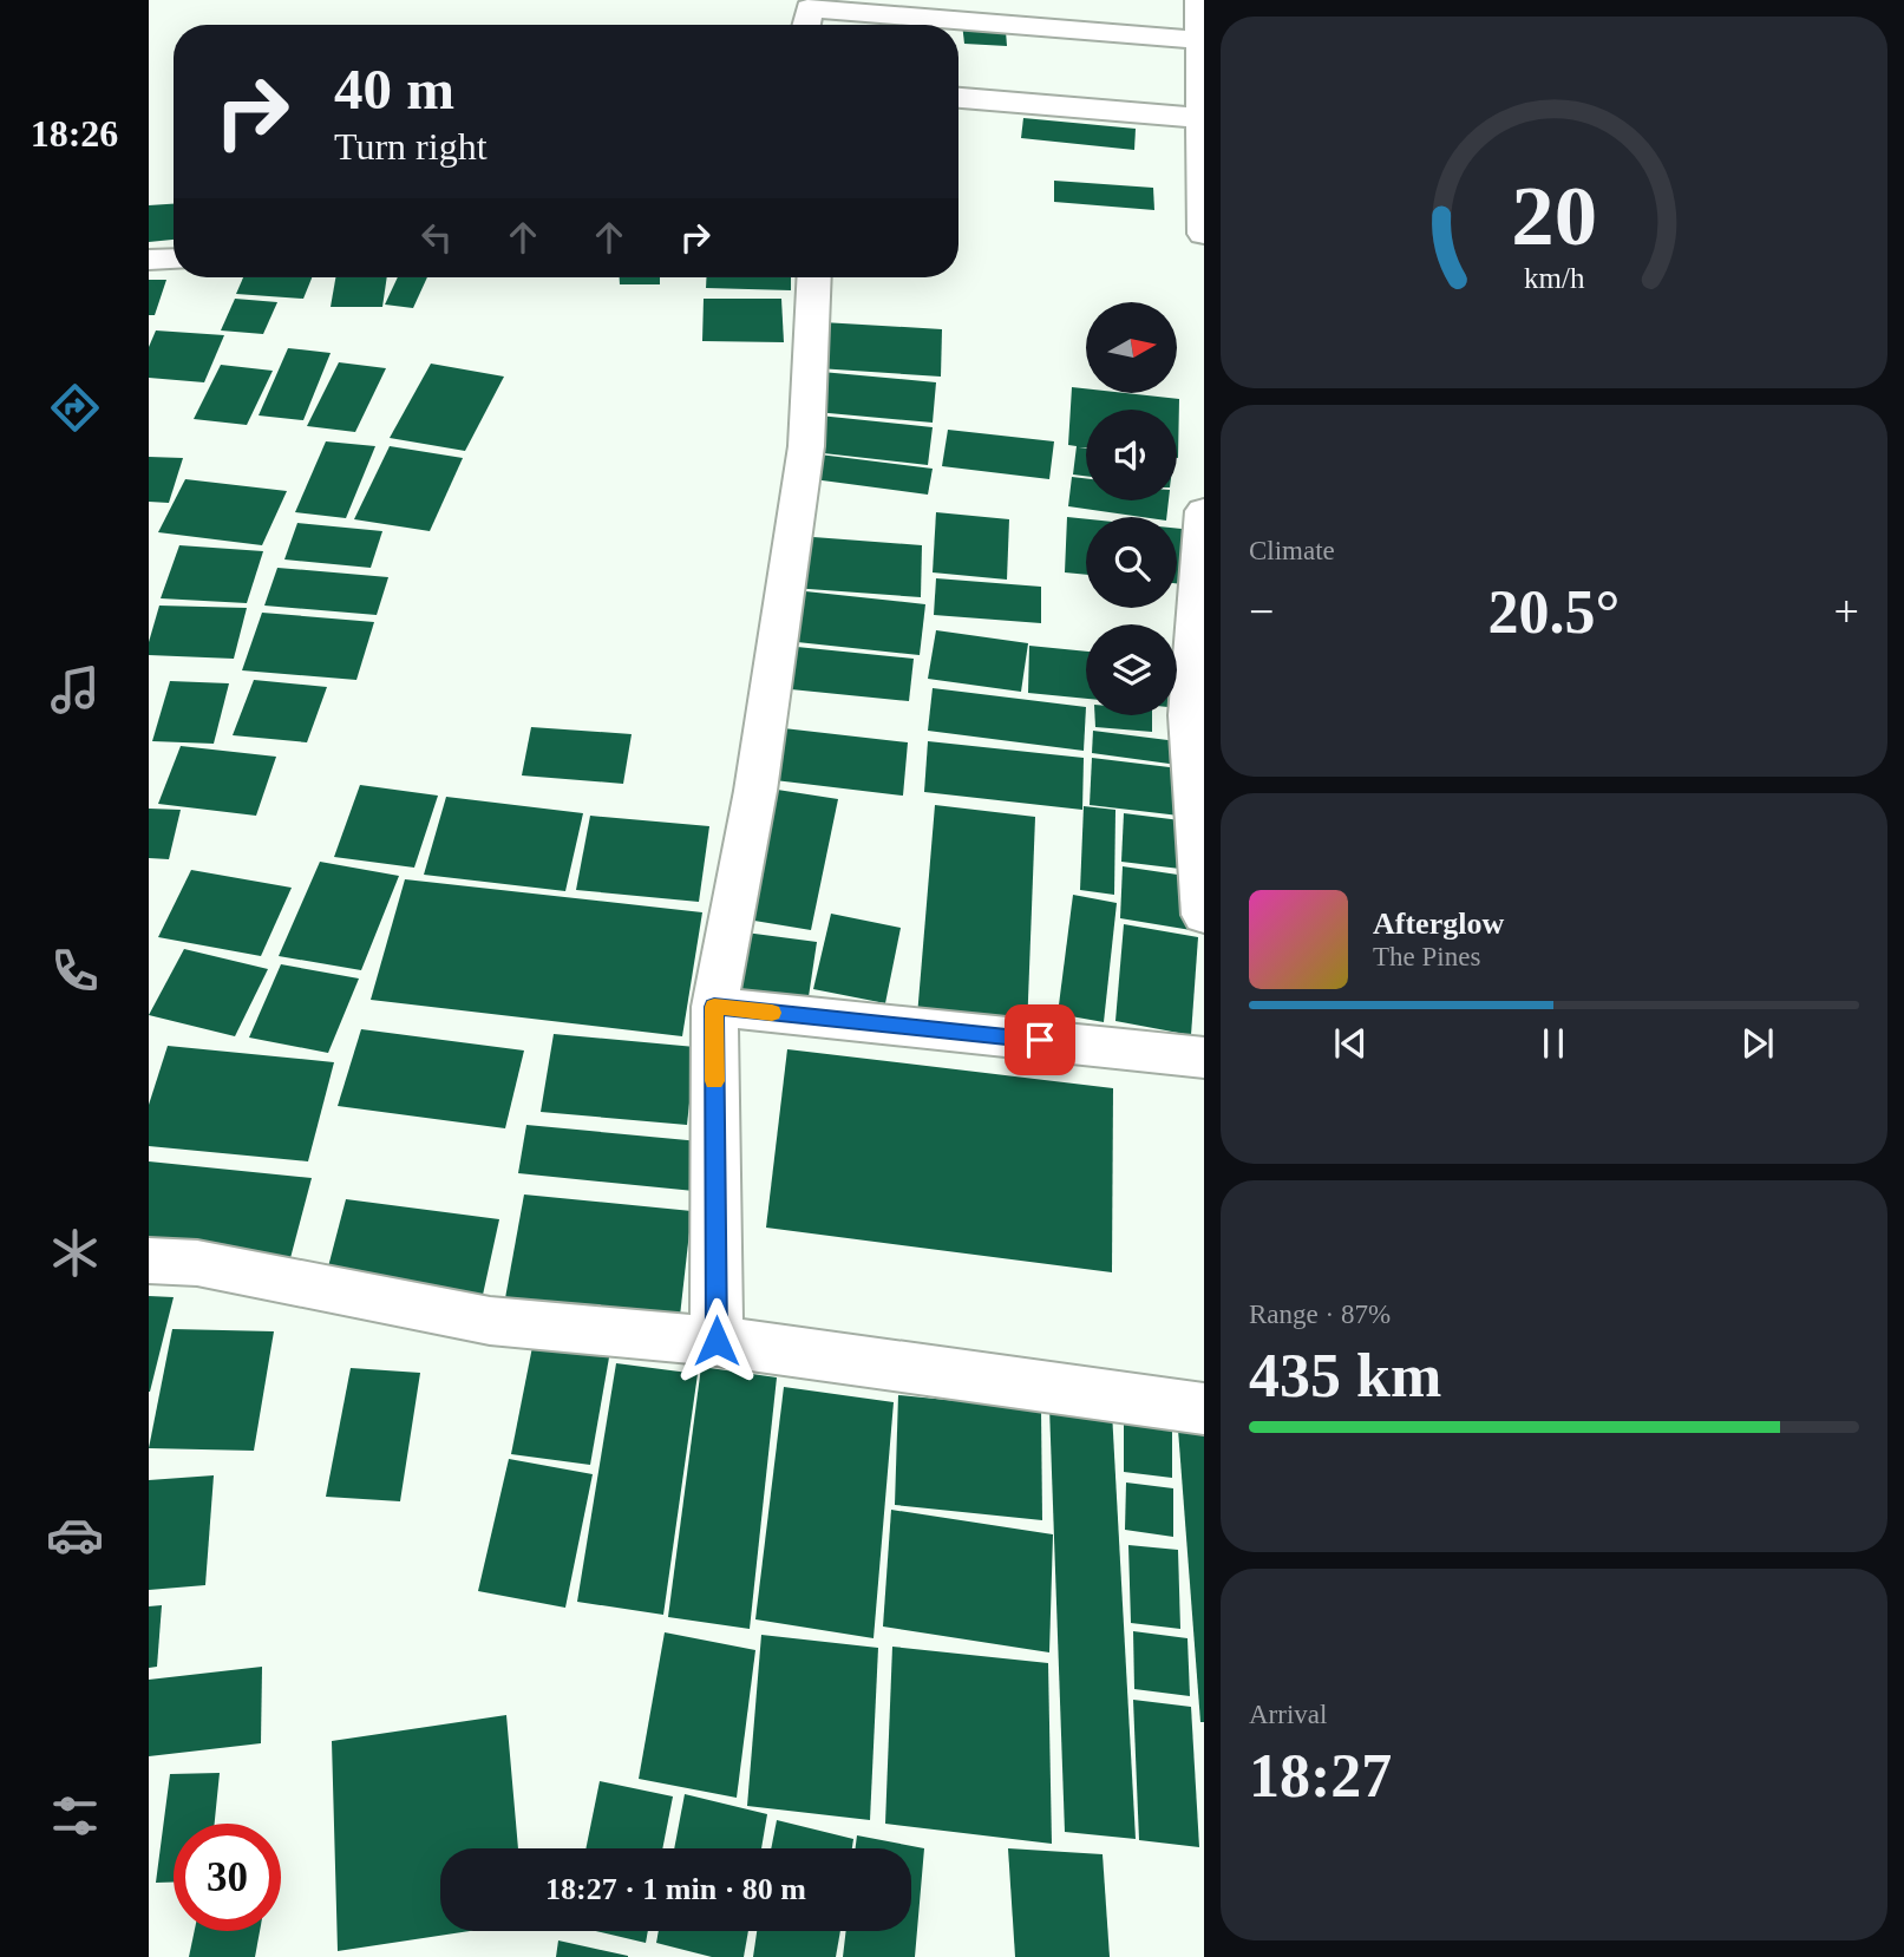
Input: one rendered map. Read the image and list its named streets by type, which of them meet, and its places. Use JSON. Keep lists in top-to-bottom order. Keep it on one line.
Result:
{"north":"right","page":{"tabs":"18:26","turn":["40 m","Turn right"],"tile":["Climate",["Range · 87%","435 km"],["Arrival","18:27"]],"heat":["−","20.5°","+"],"song":["Afterglow","The Pines"],"limit":"30","trip":"18:27 · 1 min · 80 m","gauge":["20","km/h"]}}
